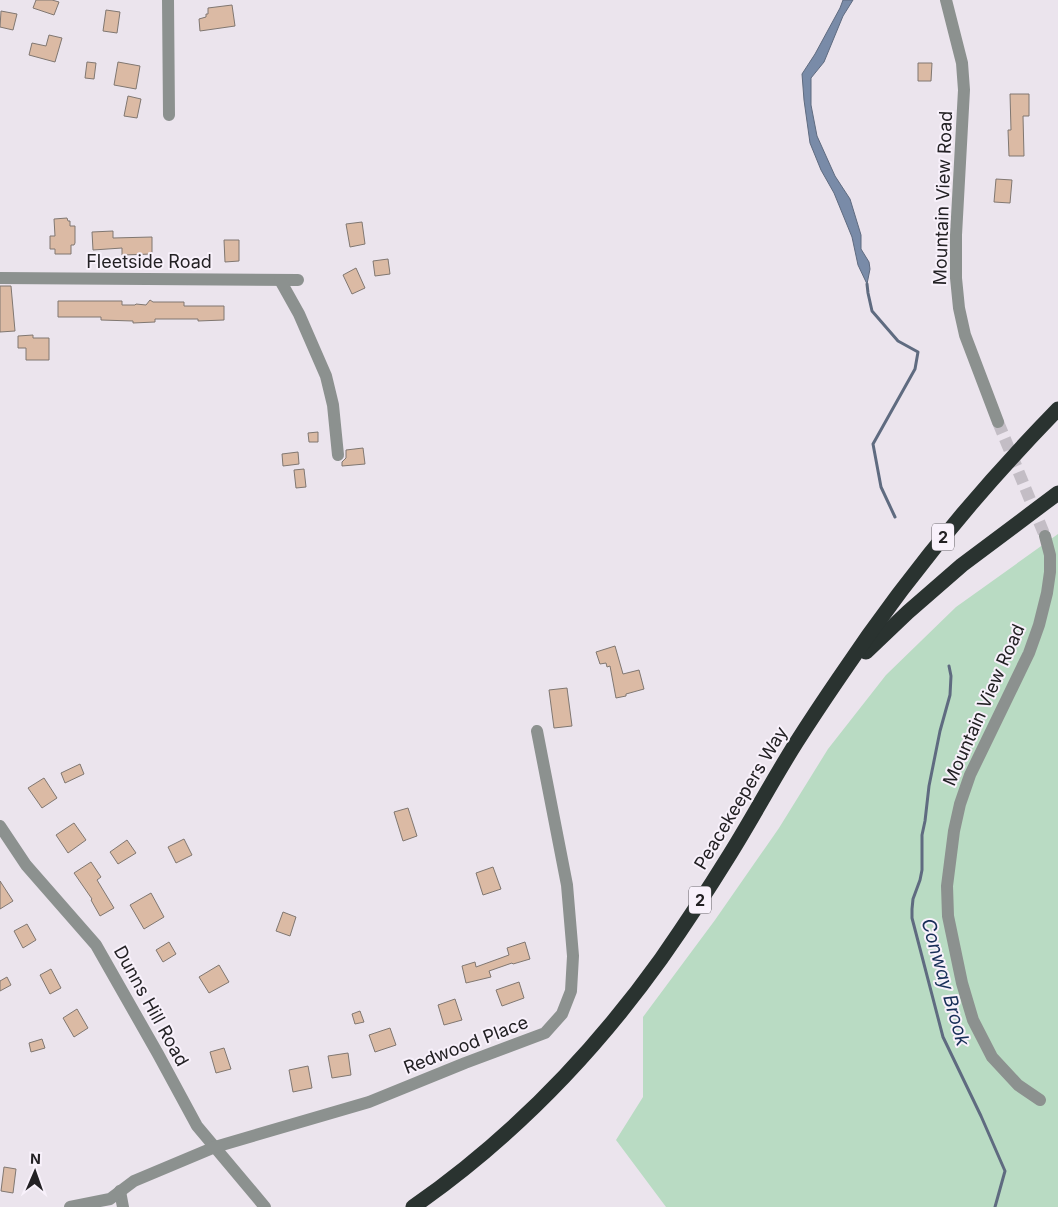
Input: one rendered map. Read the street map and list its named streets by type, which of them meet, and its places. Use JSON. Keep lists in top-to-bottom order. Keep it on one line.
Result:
{"streets":{"highway":["2","Peacekeepers Way"],"street":["Mountain View Road","Fleetside Road","Dunns Hill Road","Redwood Place"]},"crossings":[["Dunns Hill Road","Redwood Place"]],"water":["Conway Brook"],"north":"top"}
